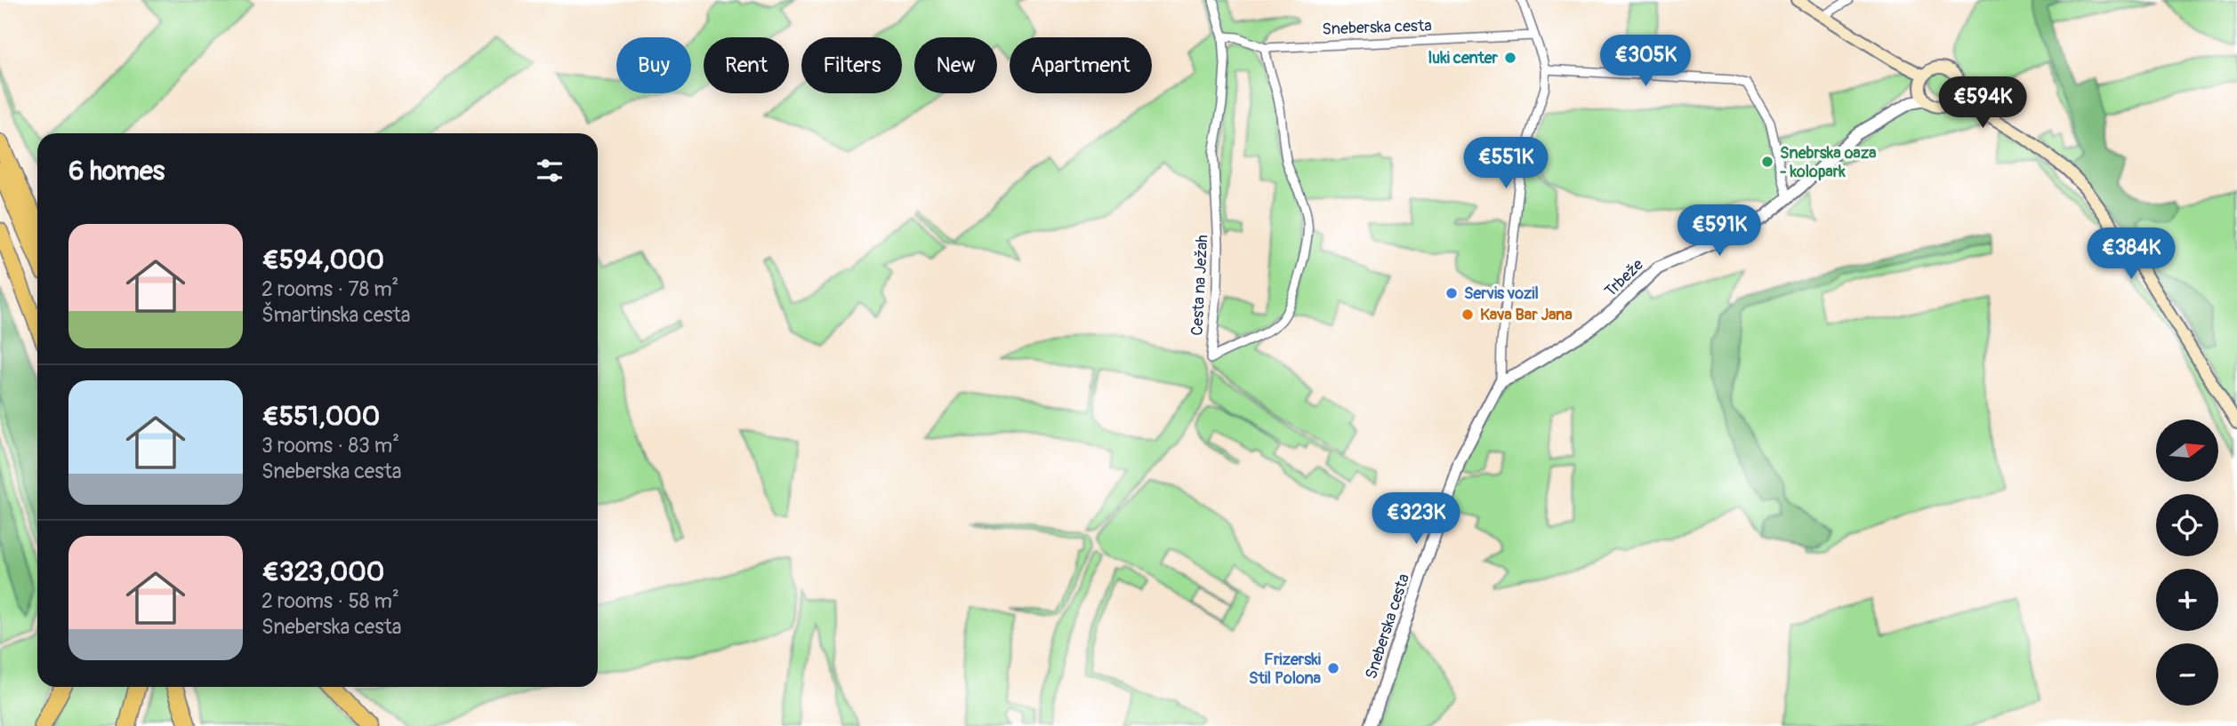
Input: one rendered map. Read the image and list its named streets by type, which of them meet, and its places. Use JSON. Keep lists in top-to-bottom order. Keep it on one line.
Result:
{"streets":{"street":["Sneberska cesta","Trbeže","Cesta na Ježah"]},"crossings":[["Sneberska cesta","Trbeže"],["Sneberska cesta","Cesta na Ježah"]],"places":["luki center","Snebrska oaza - kolopark","Servis vozil","Kava Bar Jana","Frizerski Stil Polona"],"north":"right","page":{"price":["€305K","€594K","€551K","€591K","€384K","€323K"],"chip":["Buy","Rent","Filters","New","Apartment"],"heading":"6 homes","list":[{"name":"€594,000","note":"2 rooms · 78 m² · Šmartinska cesta"},{"name":"€551,000","note":"3 rooms · 83 m² · Sneberska cesta"},{"name":"€323,000","note":"2 rooms · 58 m² · Sneberska cesta"}],"map_buttons":["+","−"]}}
